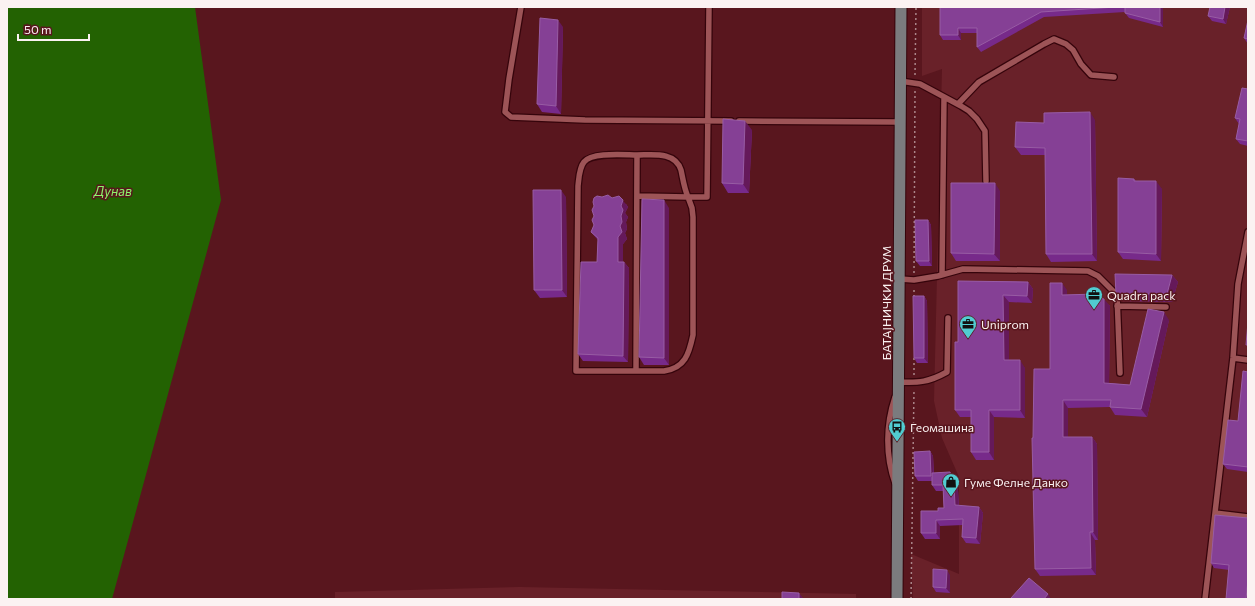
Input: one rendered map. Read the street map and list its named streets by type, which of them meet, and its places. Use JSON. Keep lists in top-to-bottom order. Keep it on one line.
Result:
{"streets":{"main road":["БАТАЈНИЧКИ ДРУМ"]},"water":["Дунав"],"places":{"office":["Quadra pack","Uniprom"],"bus stop":["Геомашина"],"shop":["Гуме Фелне Данко"]},"scale_bar":"50 m"}
